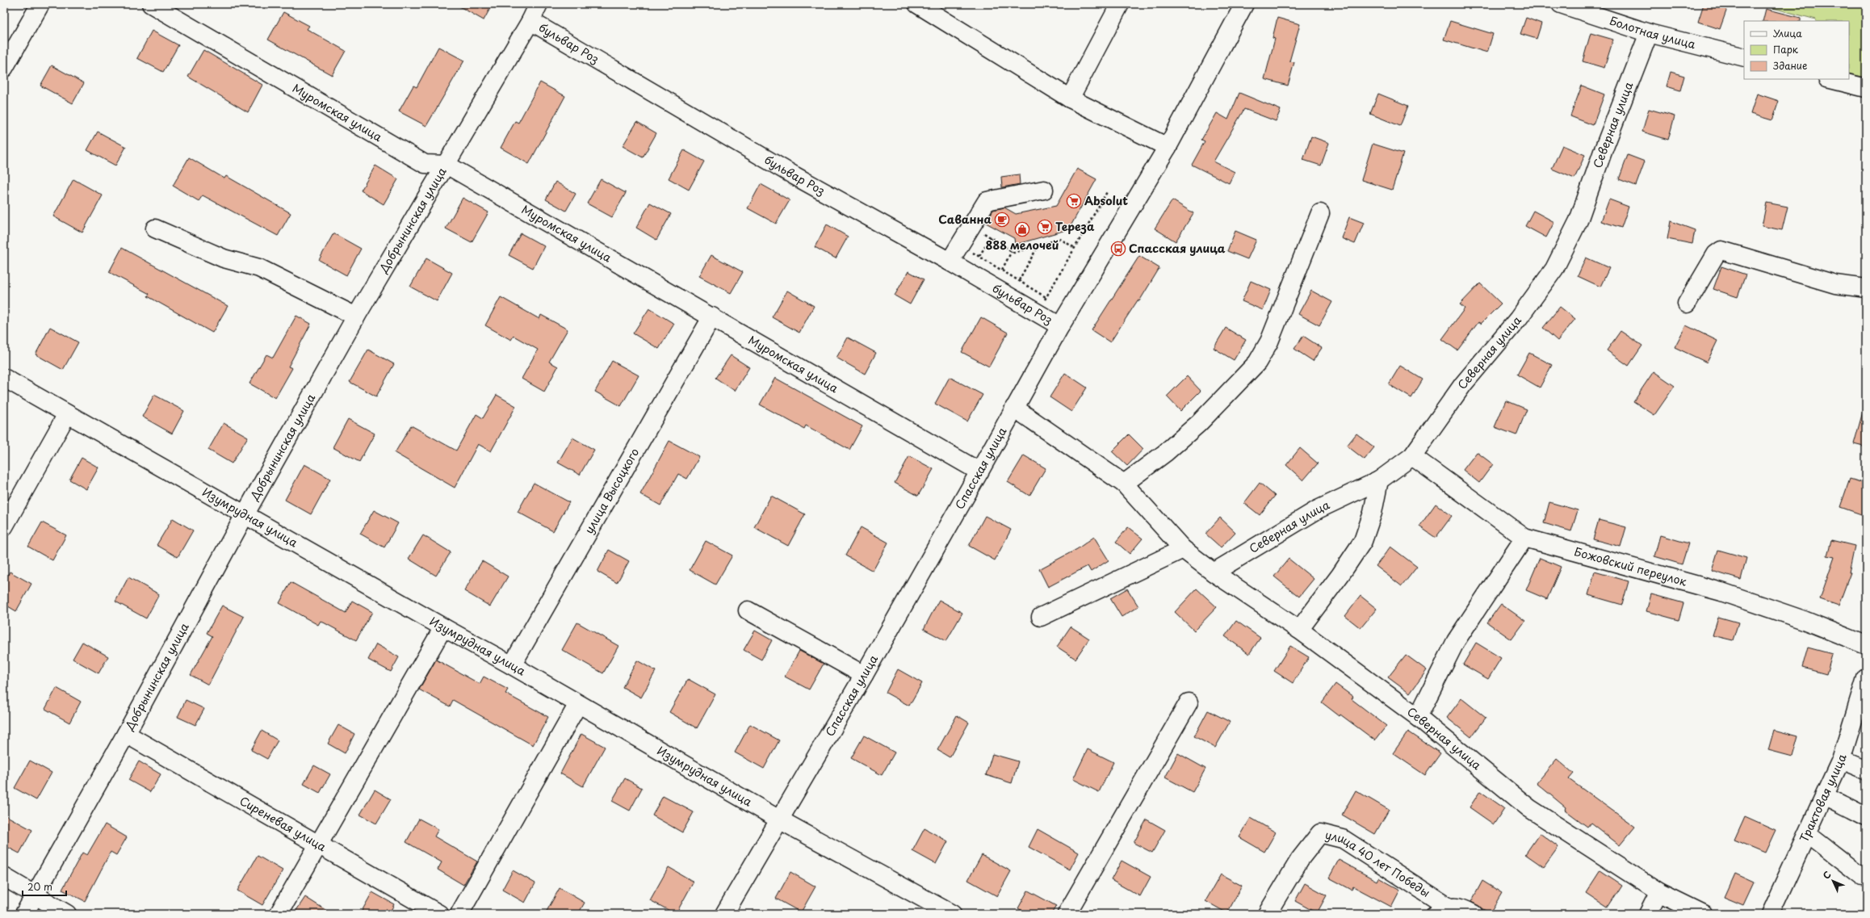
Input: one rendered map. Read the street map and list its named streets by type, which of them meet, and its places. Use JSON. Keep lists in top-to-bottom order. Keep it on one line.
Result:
{"streets":{"street":["Болотная улица","бульвар Роз","Муромская улица","Северная улица","Добрынинская улица","Спасская улица","улица Высоцкого","Изумрудная улица","Божовский переулок","Трактовая улица","Сиреневая улица","улица 40 лет Победы"]},"crossings":[["Болотная улица","Северная улица"],["бульвар Роз","Добрынинская улица"],["бульвар Роз","Спасская улица"],["Муромская улица","Добрынинская улица"],["Муромская улица","Спасская улица"],["Муромская улица","улица Высоцкого"],["Северная улица","Спасская улица"],["Северная улица","Божовский переулок"],["Добрынинская улица","Изумрудная улица"],["Добрынинская улица","Сиреневая улица"],["Спасская улица","Изумрудная улица"],["улица Высоцкого","Изумрудная улица"]],"places":{"supermarket":["Absolut","Тереза"],"cafe":["Саванна"],"shop":["888 мелочей"],"bus stop":["Спасская улица"]},"legend":["Улица","Парк","Здание"],"scale_bar":"20 m","north":"top left"}
